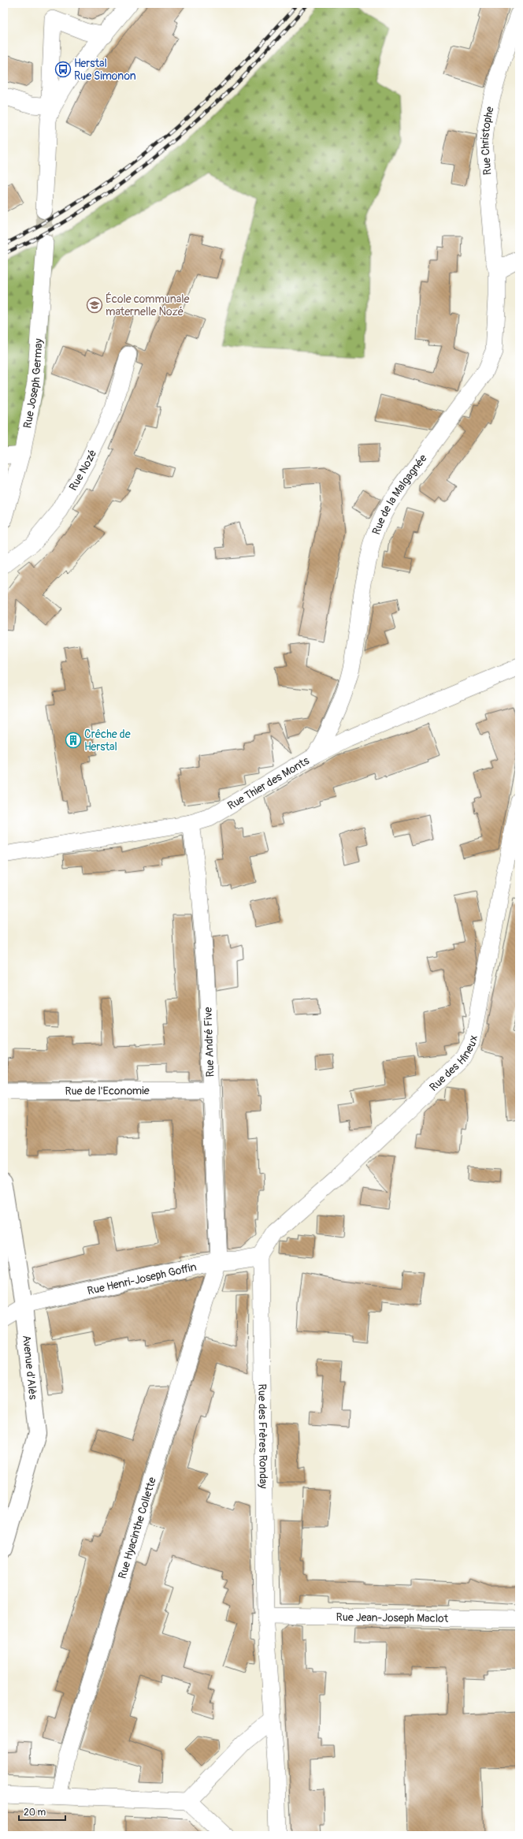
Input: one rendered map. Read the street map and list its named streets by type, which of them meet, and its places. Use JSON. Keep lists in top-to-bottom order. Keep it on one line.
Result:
{"streets":{"street":["Rue Christophe","Rue Joseph Germay","Rue Nozé","Rue de la Malgagnée","Rue Thier des Monts","Rue André Five","Rue des Hineux","Rue de l'Economie","Rue Henri-Joseph Goffin","Avenue d'Alès","Rue des Frères Ronday","Rue Hyacinthe Collette","Rue Jean-Joseph Maclot"]},"crossings":[["Rue Christophe","Rue de la Malgagnée"],["Rue de la Malgagnée","Rue Thier des Monts"],["Rue Thier des Monts","Rue André Five"],["Rue André Five","Rue de l'Economie"],["Rue André Five","Rue Henri-Joseph Goffin"],["Rue André Five","Rue Hyacinthe Collette"],["Rue des Hineux","Rue Henri-Joseph Goffin"],["Rue des Hineux","Rue des Frères Ronday"],["Rue Henri-Joseph Goffin","Avenue d'Alès"],["Rue Henri-Joseph Goffin","Rue des Frères Ronday"],["Rue Henri-Joseph Goffin","Rue Hyacinthe Collette"],["Rue des Frères Ronday","Rue Jean-Joseph Maclot"]],"places":{"bus stop":["Herstal Rue Simonon"],"school or university":["École communale maternelle Nozé"],"building":["Crêche de Herstal"]},"scale_bar":"20 m"}
